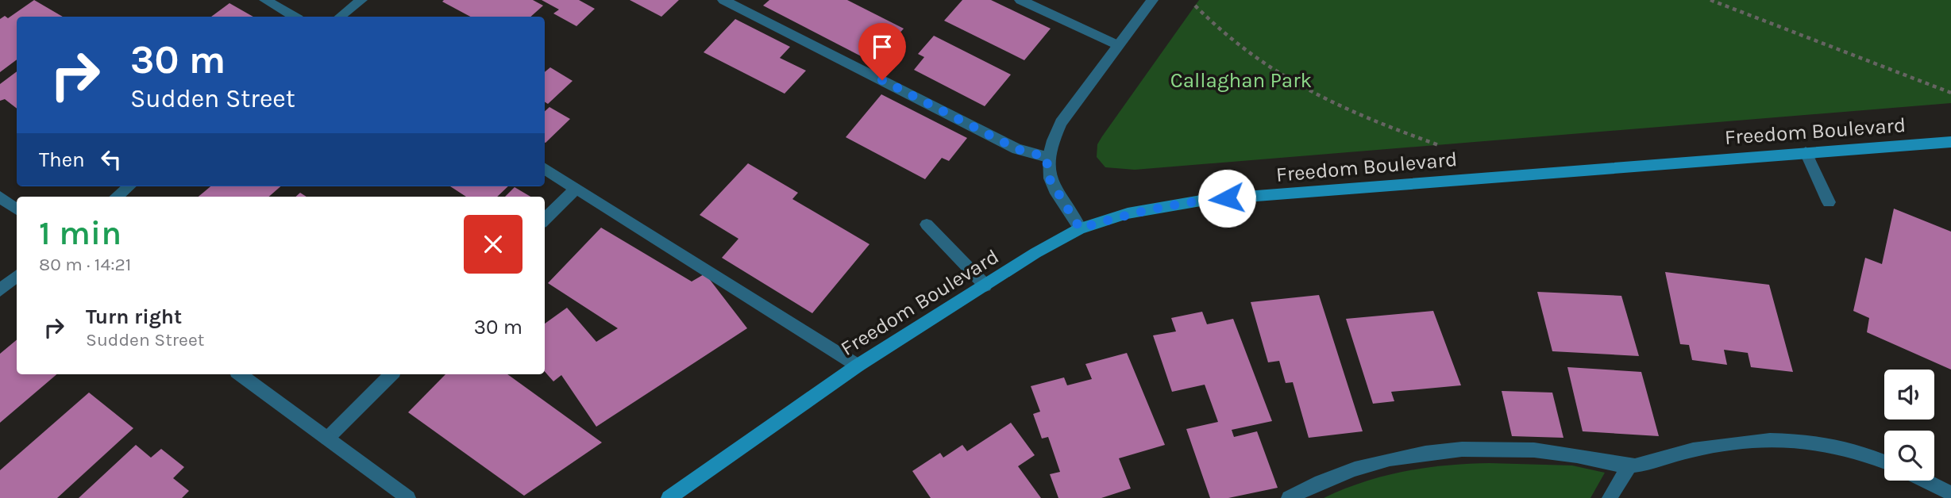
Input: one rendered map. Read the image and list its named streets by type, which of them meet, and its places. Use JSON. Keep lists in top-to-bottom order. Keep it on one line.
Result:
{"streets":{"main road":["Freedom Boulevard"]},"parks":["Callaghan Park"],"page":{"turn":["30 m","Sudden Street"],"then":"Then","heading":["1 min","80 m · 14:21"],"list":[{"name":"Turn right","note":"Sudden Street","value":"30 m"}]}}
